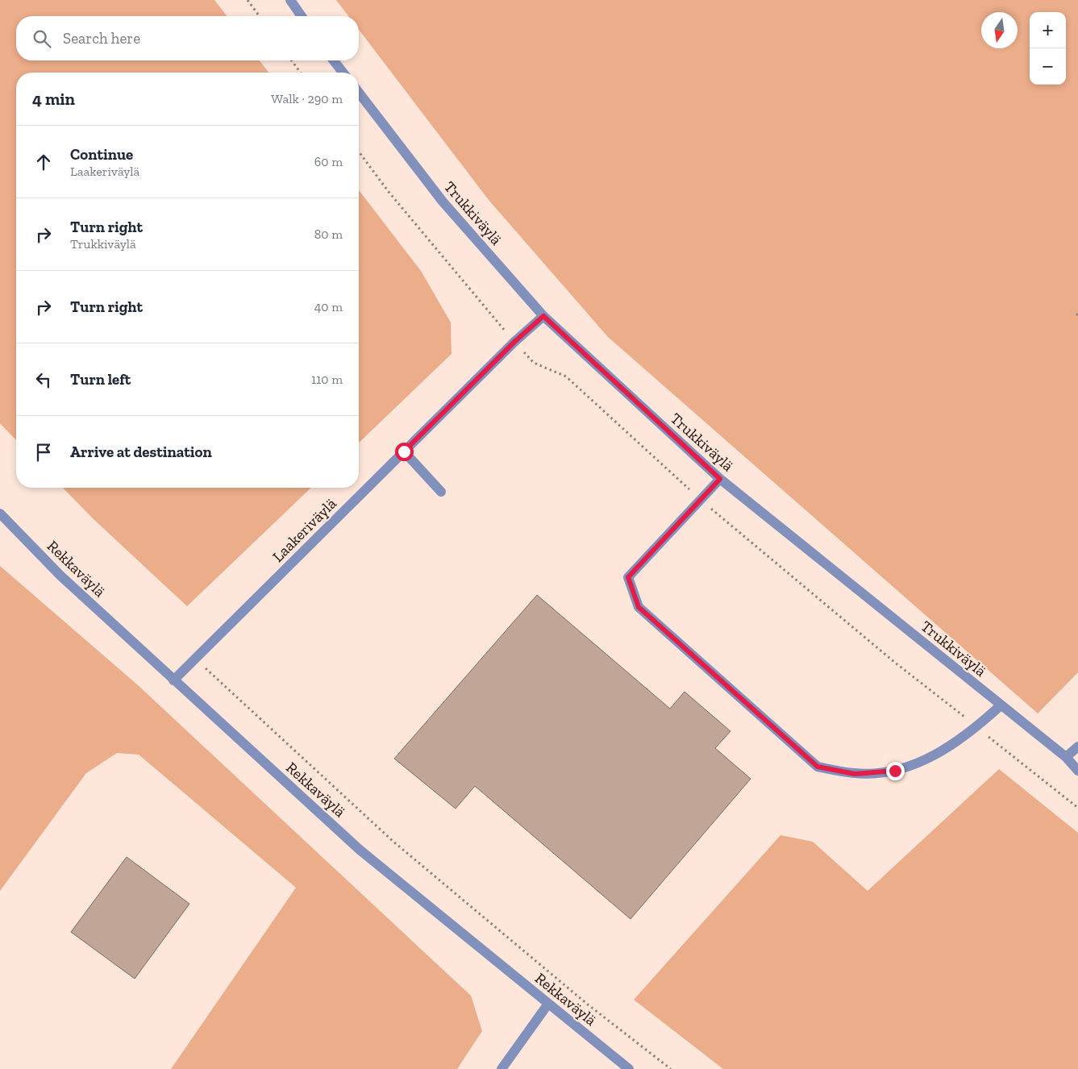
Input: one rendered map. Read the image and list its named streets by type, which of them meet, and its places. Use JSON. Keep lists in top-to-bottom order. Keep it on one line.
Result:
{"streets":{"street":["Trukkiväylä","Laakeriväylä","Rekkaväylä"]},"crossings":[["Trukkiväylä","Laakeriväylä"],["Laakeriväylä","Rekkaväylä"]],"north":"bottom","page":{"map_buttons":["+","−"],"search":"Search here","heading":["4 min","Walk · 290 m"],"list":[["Continue","Laakeriväylä","60 m"],["Turn right","Trukkiväylä","80 m"],["Turn right","40 m"],["Turn left","110 m"],"Arrive at destination"]}}
